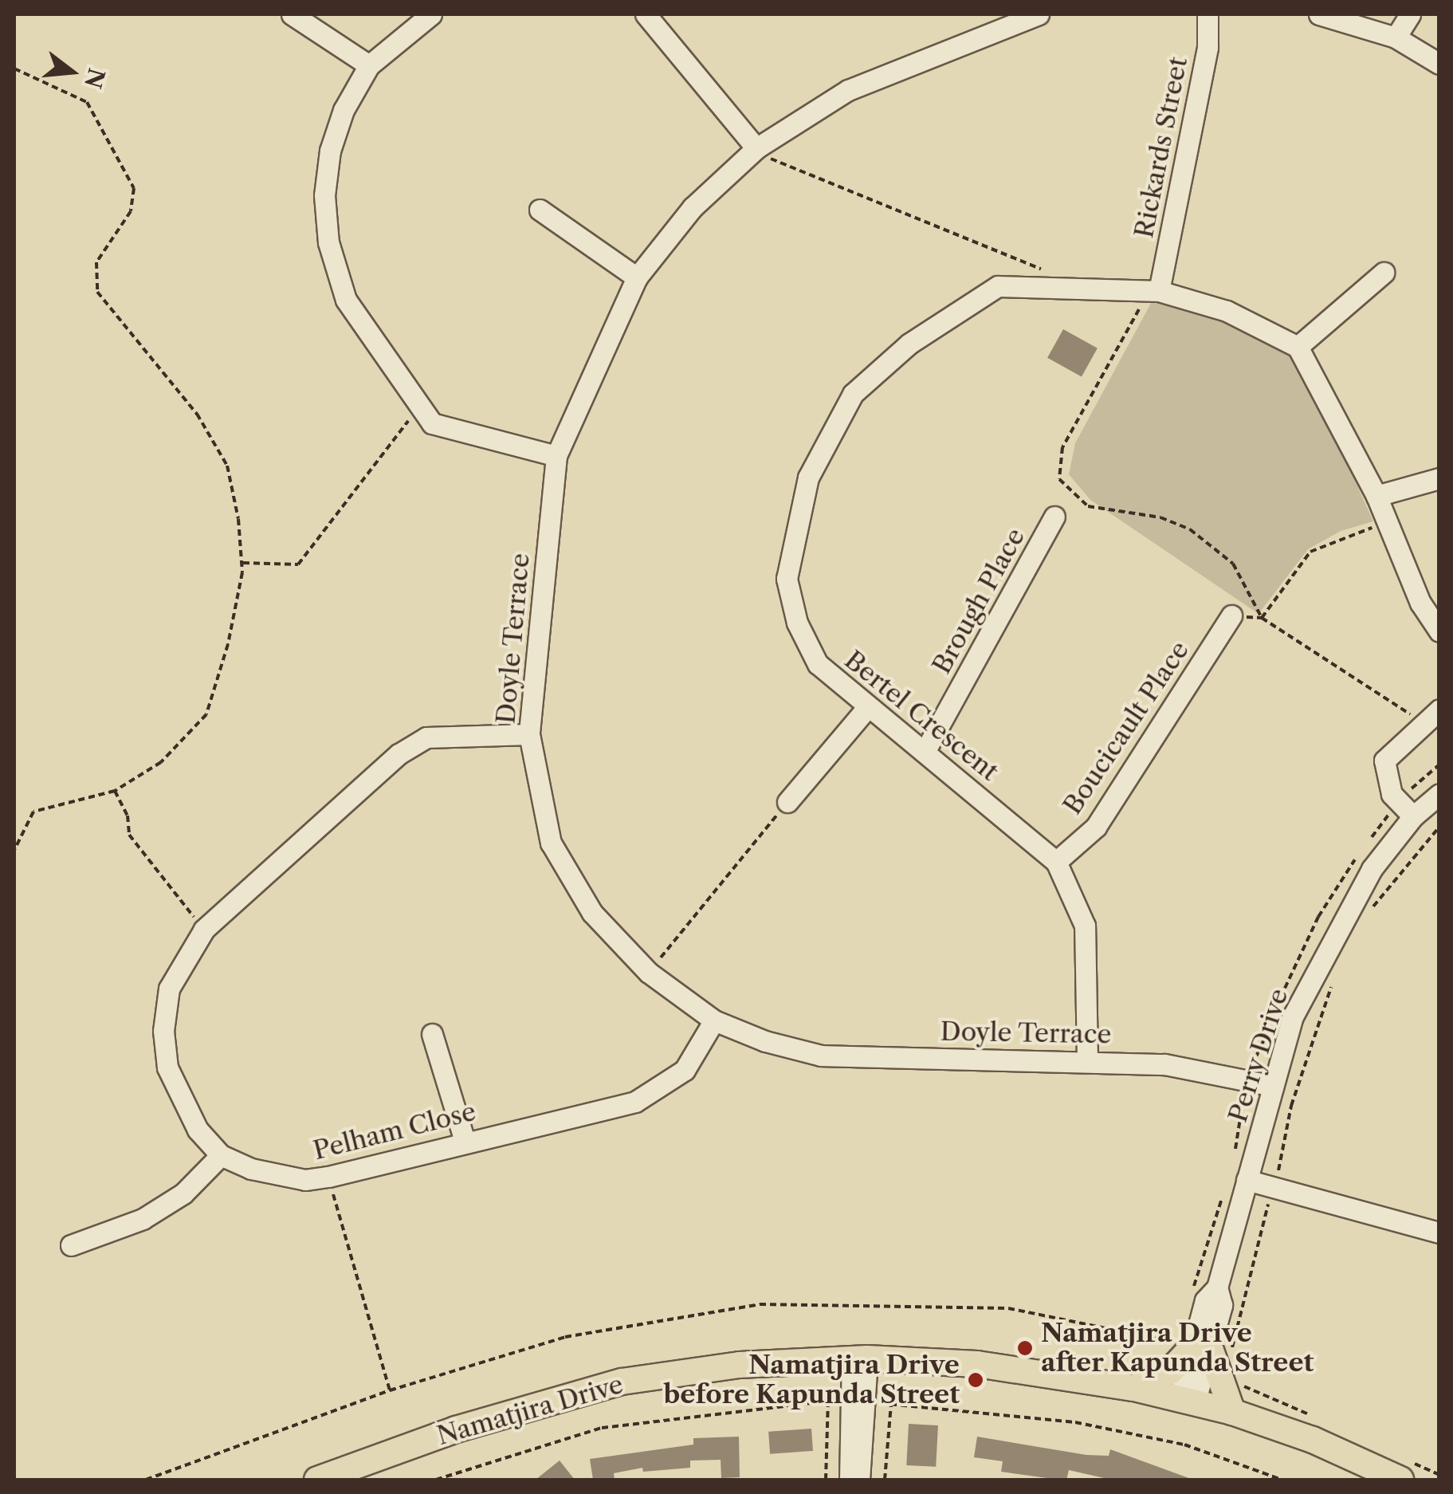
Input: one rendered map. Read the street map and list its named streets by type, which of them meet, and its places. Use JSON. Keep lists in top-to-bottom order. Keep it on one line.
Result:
{"streets":{"main road":["Namatjira Drive"],"street":["Rickards Street","Brough Place","Doyle Terrace","Bertel Crescent","Boucicault Place","Perry Drive","Pelham Close"]},"crossings":[["Rickards Street","Bertel Crescent"],["Brough Place","Bertel Crescent"],["Doyle Terrace","Bertel Crescent"],["Doyle Terrace","Perry Drive"],["Doyle Terrace","Pelham Close"],["Bertel Crescent","Boucicault Place"],["Perry Drive","Namatjira Drive"]],"places":["Namatjira Drive after Kapunda Street","Namatjira Drive before Kapunda Street"],"north":"right"}
